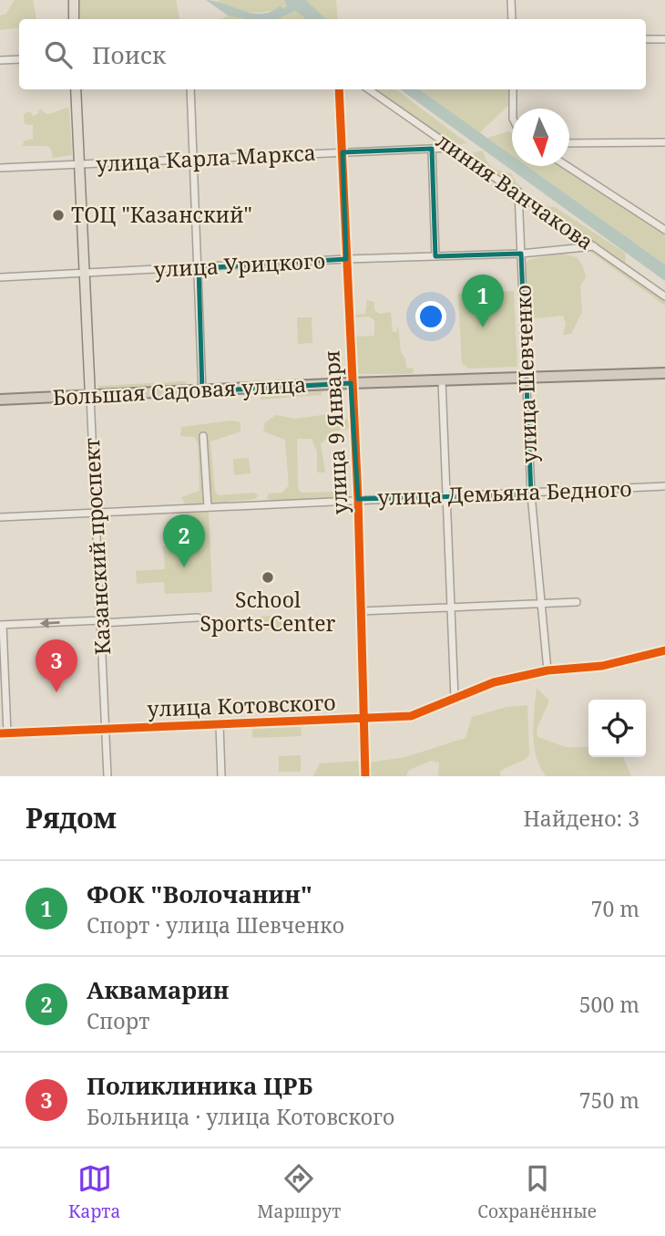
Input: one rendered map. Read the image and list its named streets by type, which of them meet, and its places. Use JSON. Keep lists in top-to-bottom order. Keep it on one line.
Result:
{"streets":{"highway":["Большая Садовая улица"],"main road":["Казанский проспект"],"street":["улица Карла Маркса","линия Ванчакова","улица Урицкого","улица Шевченко","улица 9 Января","улица Демьяна Бедного","улица Котовского"]},"crossings":[["улица Карла Маркса","линия Ванчакова"],["улица Карла Маркса","улица 9 Января"],["улица Карла Маркса","Казанский проспект"],["линия Ванчакова","улица Урицкого"],["линия Ванчакова","улица Шевченко"],["улица Урицкого","улица Шевченко"],["улица Урицкого","улица 9 Января"],["улица Урицкого","Казанский проспект"],["улица Шевченко","Большая Садовая улица"],["улица Шевченко","улица Демьяна Бедного"],["улица Шевченко","улица Котовского"],["Большая Садовая улица","улица 9 Января"],["Большая Садовая улица","Казанский проспект"],["улица 9 Января","улица Демьяна Бедного"],["улица 9 Января","улица Котовского"],["улица Демьяна Бедного","Казанский проспект"],["Казанский проспект","улица Котовского"]],"places":["ТОЦ \"Казанский\"","School Sports-Center"],"north":"bottom","page":{"search":"Поиск","pins":["1","2","3"],"heading":["Рядом","Найдено: 3"],"list":[{"mark":"1","name":"ФОК \"Волочанин\"","note":"Спорт · улица Шевченко","value":"70 m"},{"mark":"2","name":"Аквамарин","note":"Спорт","value":"500 m"},{"mark":"3","name":"Поликлиника ЦРБ","note":"Больница · улица Котовского","value":"750 m"}],"nav":["Карта","Маршрут","Сохранённые"]}}
